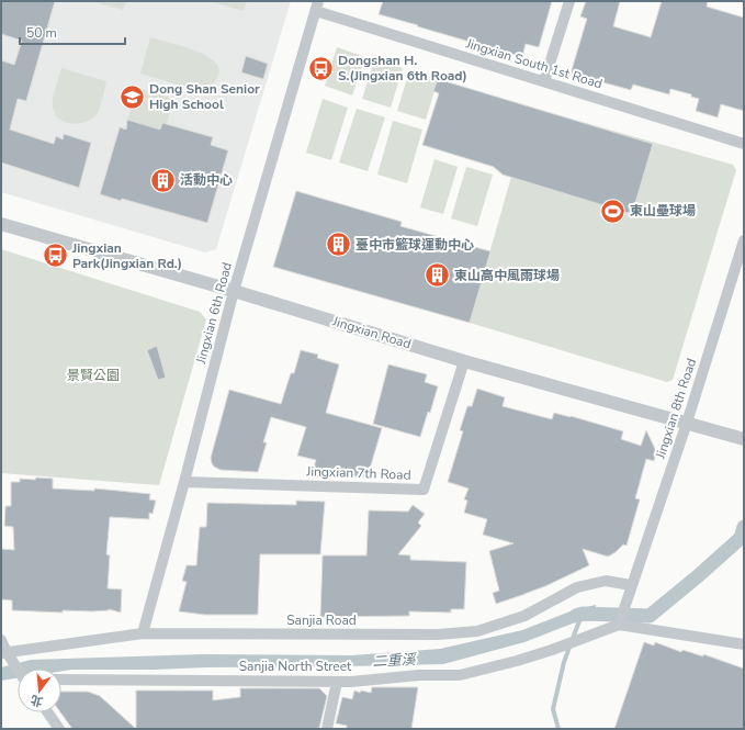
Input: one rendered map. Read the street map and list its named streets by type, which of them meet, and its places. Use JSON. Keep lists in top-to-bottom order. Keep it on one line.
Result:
{"streets":{"street":["Jingxian South 1st Road","Jingxian 6th Road","Jingxian Road","Jingxian 8th Road","Jingxian 7th Road","Sanjia Road","Sanjia North Street"]},"crossings":[["Jingxian South 1st Road","Jingxian 6th Road"],["Jingxian 6th Road","Jingxian Road"],["Jingxian 6th Road","Jingxian 7th Road"],["Jingxian 6th Road","Sanjia Road"],["Jingxian Road","Jingxian 8th Road"],["Jingxian Road","Jingxian 7th Road"],["Jingxian 8th Road","Sanjia Road"]],"water":["二重溪"],"parks":["景賢公園"],"places":{"bus stop":["Dongshan H. S.(Jingxian 6th Road)","Jingxian Park(Jingxian Rd.)"],"school or university":["Dong Shan Senior High School"],"building":["活動中心","臺中市籃球運動中心","東山高中風雨球場"],"sports":["東山壘球場"]},"scale_bar":"50 m","north":"bottom"}
